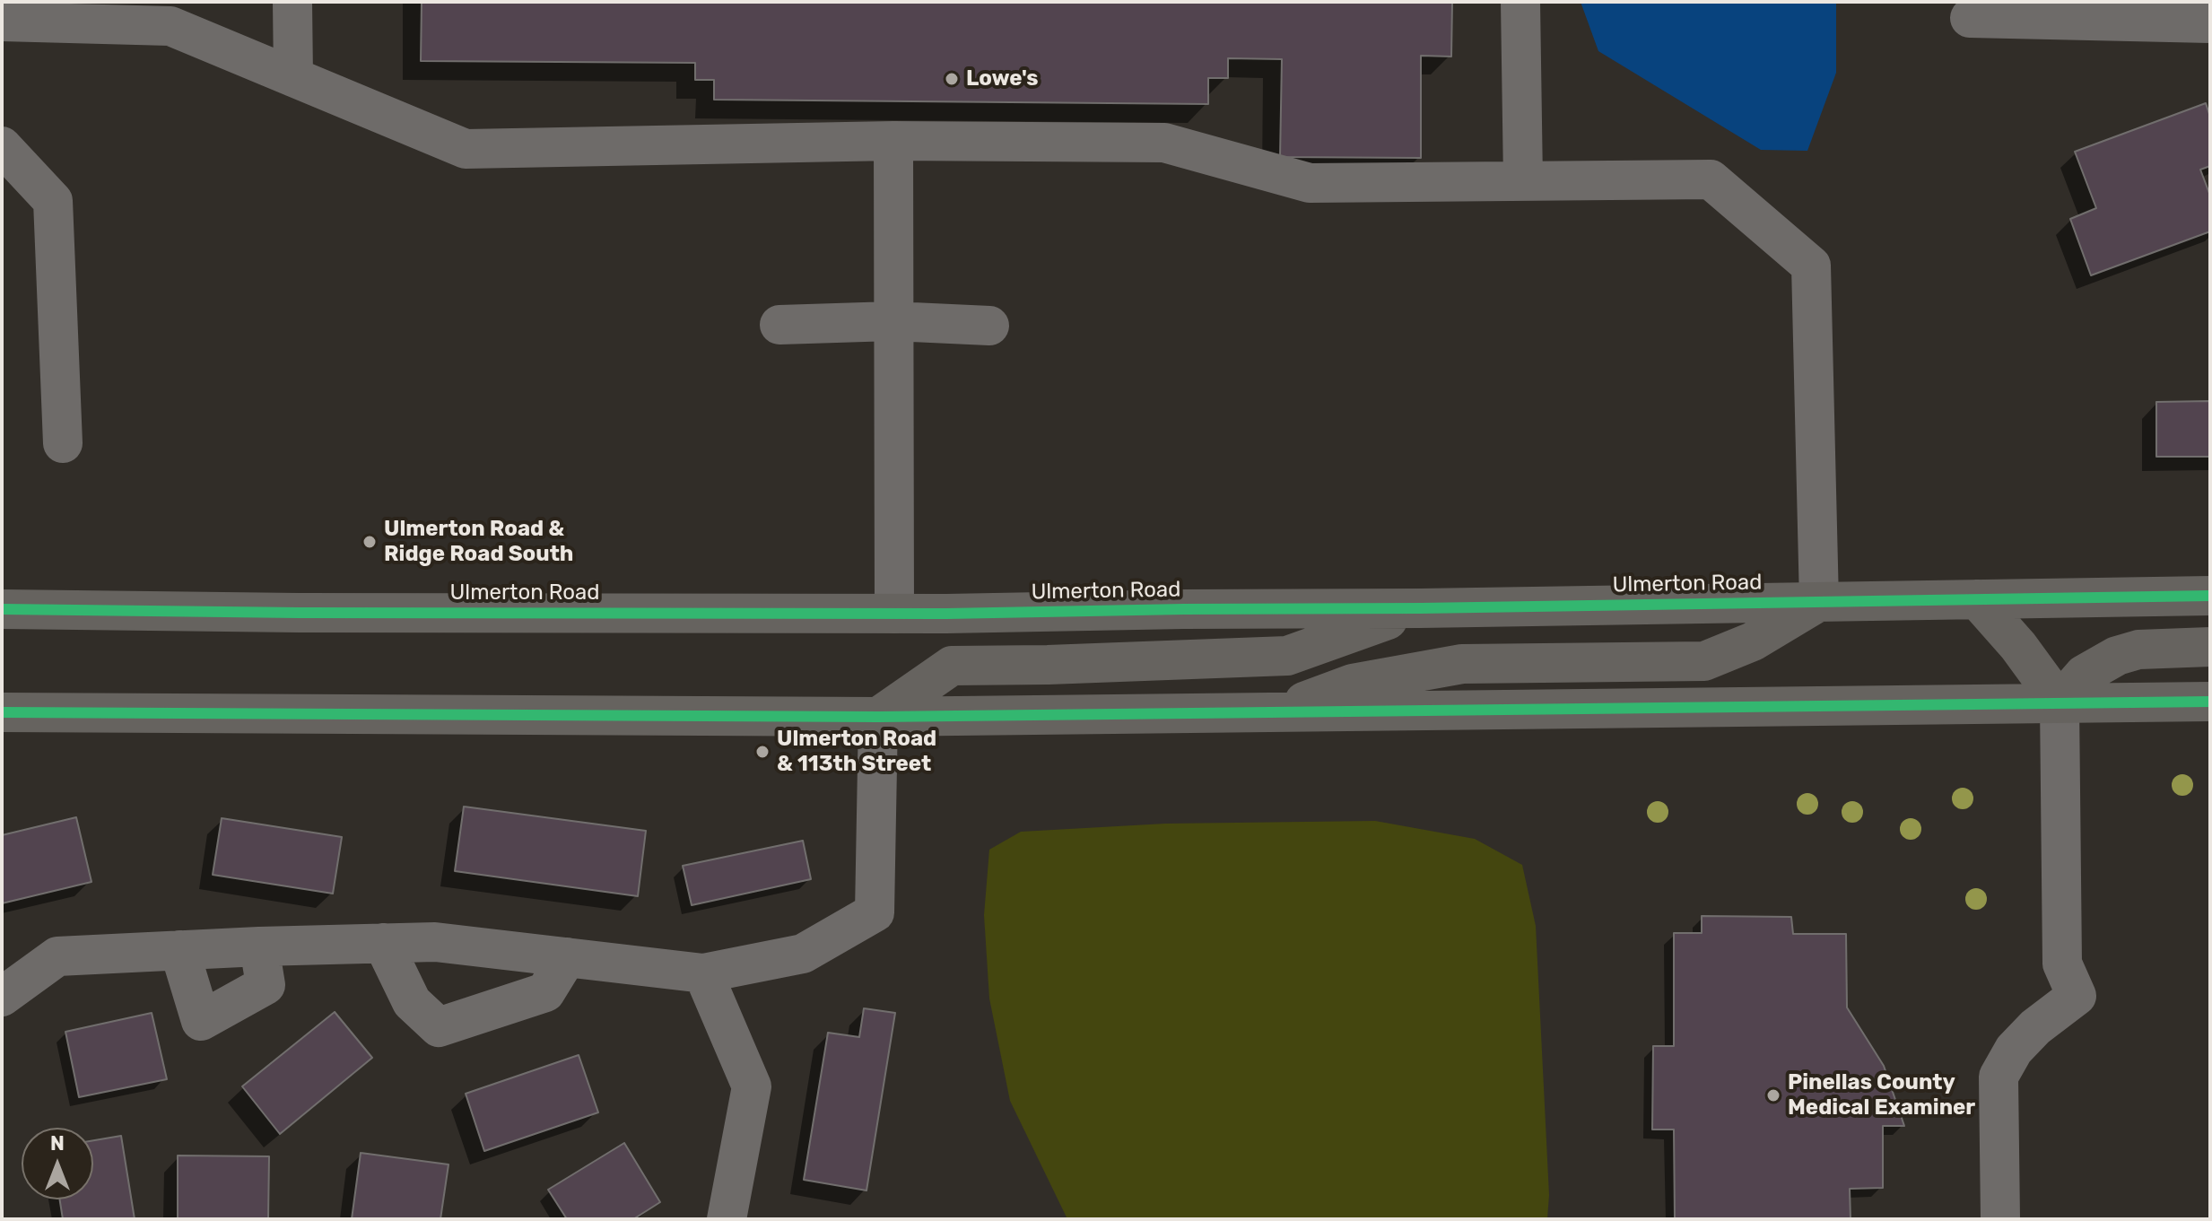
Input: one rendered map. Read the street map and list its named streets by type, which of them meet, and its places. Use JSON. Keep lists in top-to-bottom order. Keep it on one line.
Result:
{"streets":{"main road":["Ulmerton Road"]},"places":["Lowe's","Ulmerton Road & Ridge Road South","Ulmerton Road & 113th Street","Pinellas County Medical Examiner"],"north":"top"}
